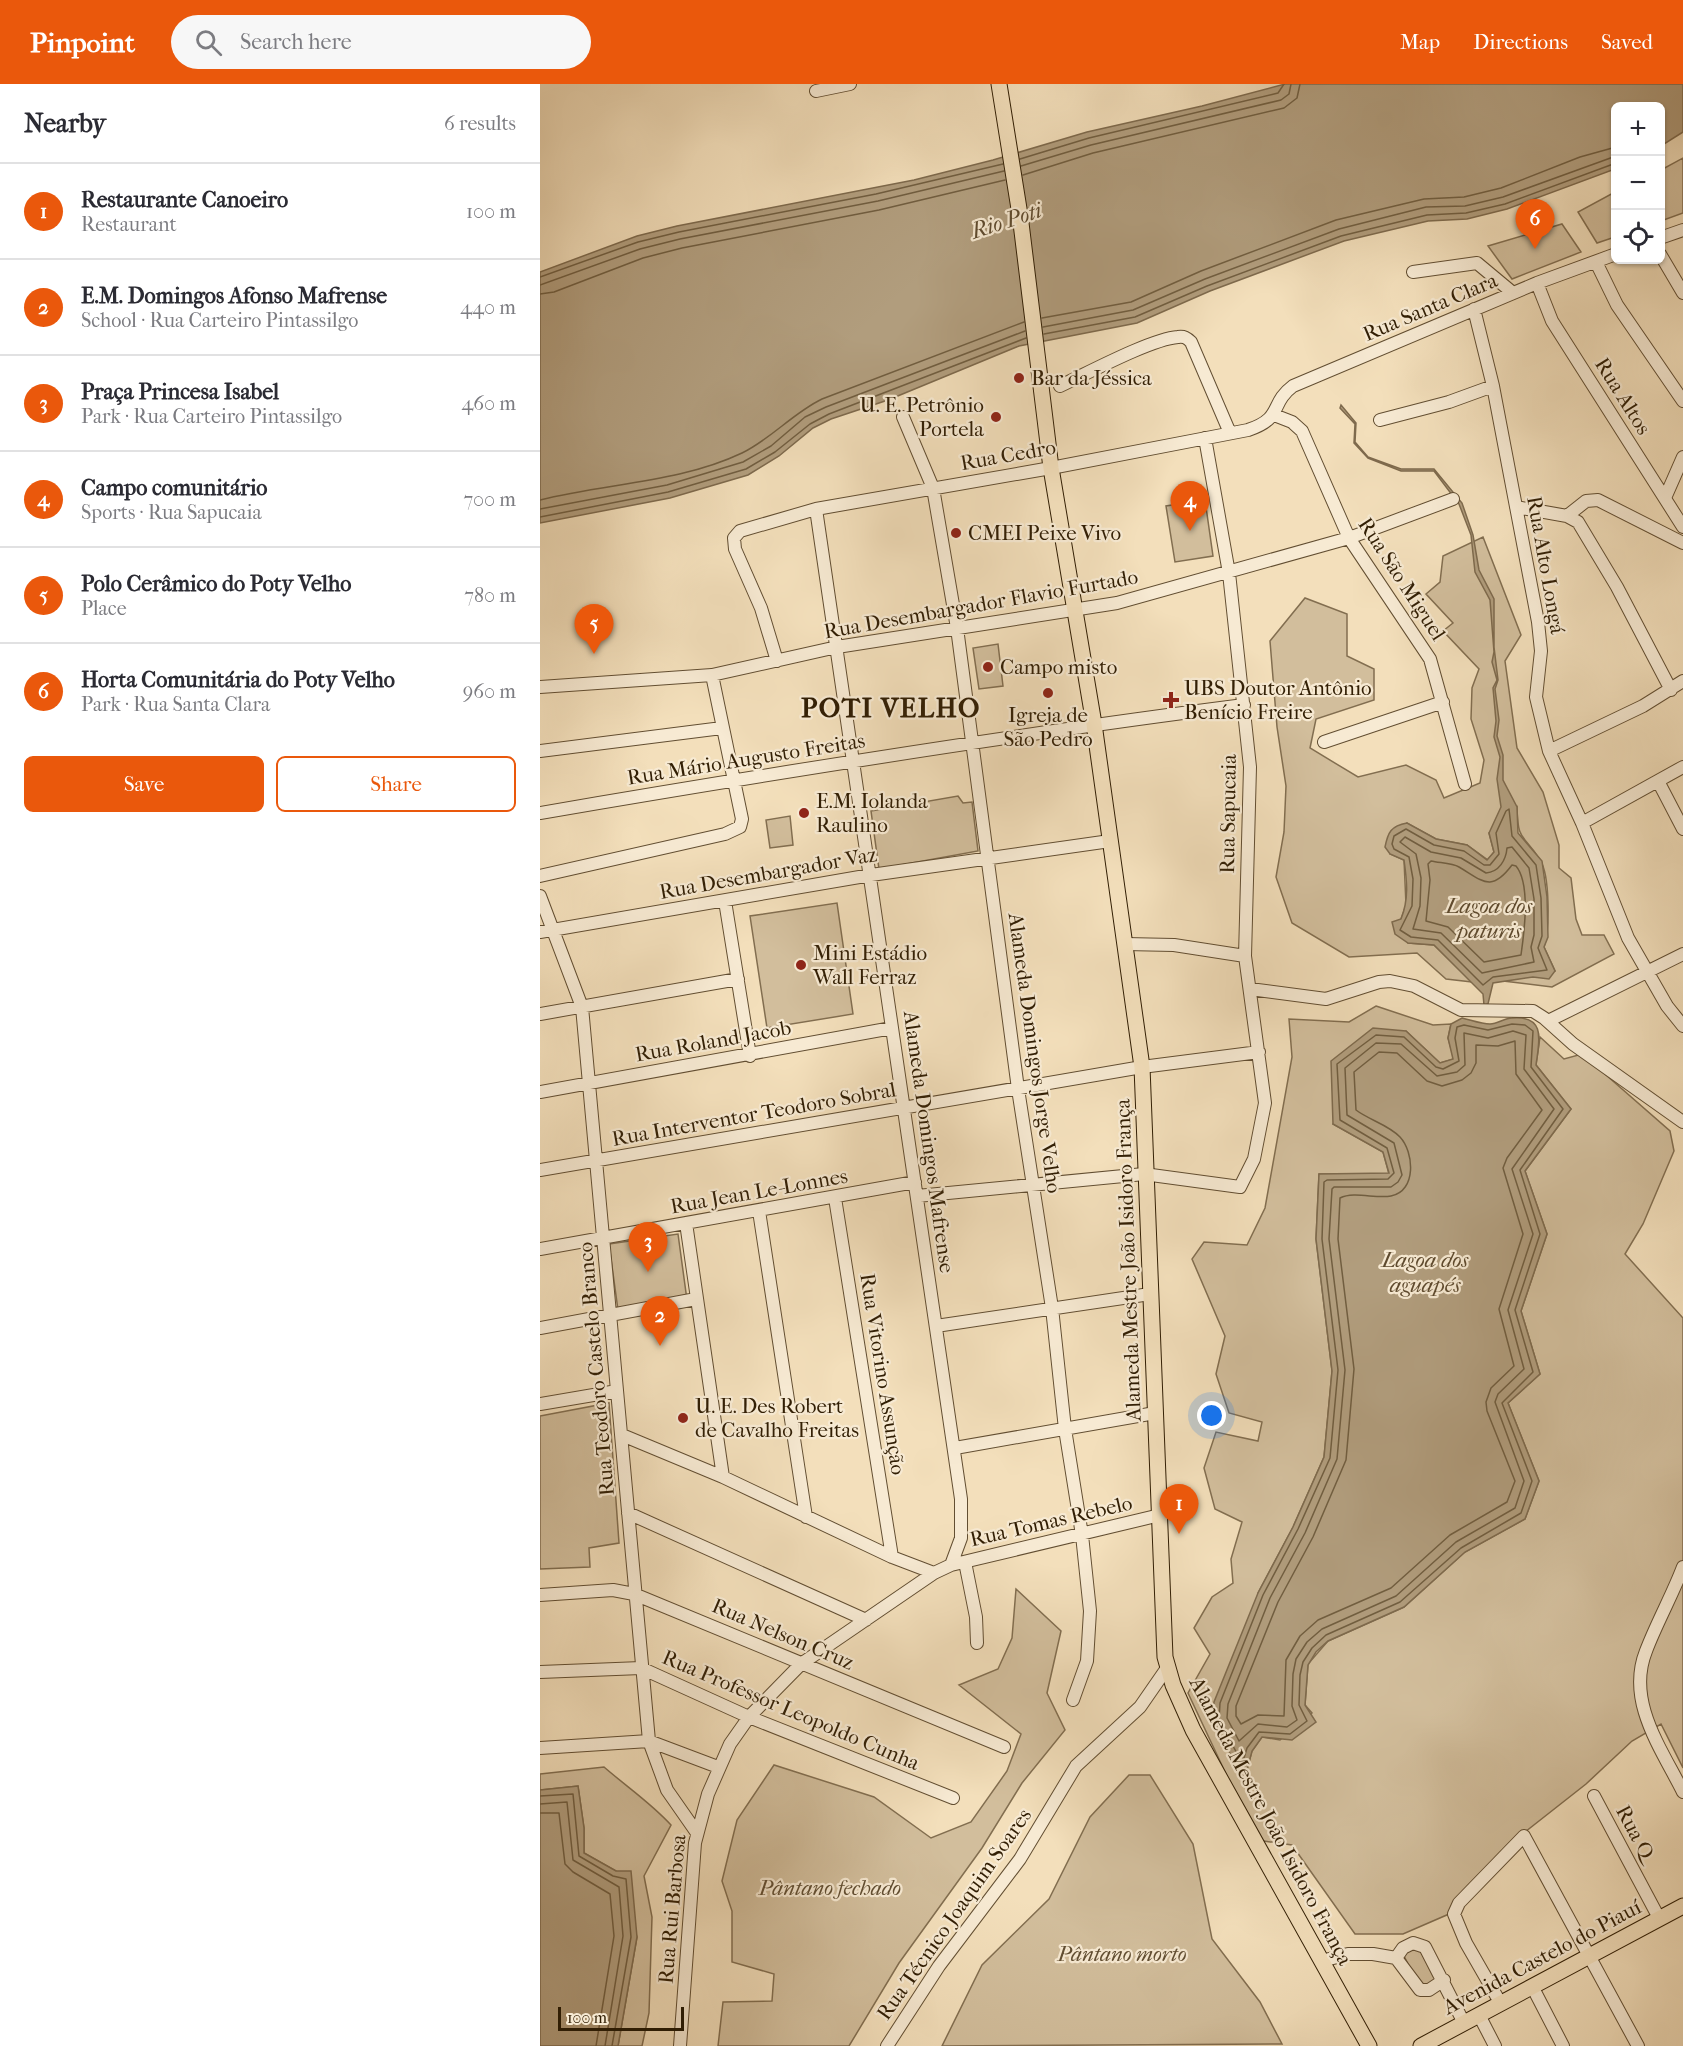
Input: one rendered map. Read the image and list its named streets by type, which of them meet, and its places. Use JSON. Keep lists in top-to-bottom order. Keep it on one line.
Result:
{"streets":{"main road":["Alameda Mestre João Isidoro França","Avenida Castelo do Piauí"],"street":["Rua Santa Clara","Rua Altos","Rua Cedro","Rua Alto Longá","Rua São Miguel","Rua Desembargador Flavio Furtado","Rua Mário Augusto Freitas","Rua Sapucaia","Rua Desembargador Vaz","Rua Roland Jacob","Alameda Domingos Jorge Velho","Rua Interventor Teodoro Sobral","Alameda Domingos Mafrense","Rua Jean Le-Lonnes","Rua Teodoro Castelo Branco","Rua Vitorino Assunção","Rua Tomas Rebelo","Rua Nelson Cruz","Rua Professor Leopoldo Cunha","Rua Q","Rua Rui Barbosa","Rua Técnico Joaquim Soares"]},"crossings":[["Rua Santa Clara","Rua Altos"],["Rua Santa Clara","Rua Cedro"],["Rua Santa Clara","Rua Alto Longá"],["Rua Santa Clara","Rua São Miguel"],["Rua Cedro","Rua São Miguel"],["Rua Cedro","Rua Desembargador Flavio Furtado"],["Rua Cedro","Rua Sapucaia"],["Rua Cedro","Alameda Domingos Jorge Velho"],["Rua Cedro","Alameda Domingos Mafrense"],["Rua Cedro","Alameda Mestre João Isidoro França"],["Rua São Miguel","Rua Desembargador Flavio Furtado"],["Rua Desembargador Flavio Furtado","Rua Sapucaia"],["Rua Desembargador Flavio Furtado","Alameda Domingos Jorge Velho"],["Rua Desembargador Flavio Furtado","Alameda Domingos Mafrense"],["Rua Desembargador Flavio Furtado","Alameda Mestre João Isidoro França"],["Rua Mário Augusto Freitas","Rua Sapucaia"],["Rua Mário Augusto Freitas","Alameda Domingos Jorge Velho"],["Rua Mário Augusto Freitas","Alameda Domingos Mafrense"],["Rua Mário Augusto Freitas","Alameda Mestre João Isidoro França"],["Rua Sapucaia","Rua Interventor Teodoro Sobral"],["Rua Sapucaia","Alameda Mestre João Isidoro França"],["Rua Desembargador Vaz","Alameda Domingos Jorge Velho"],["Rua Desembargador Vaz","Alameda Domingos Mafrense"],["Rua Desembargador Vaz","Alameda Mestre João Isidoro França"],["Rua Desembargador Vaz","Rua Teodoro Castelo Branco"],["Rua Roland Jacob","Alameda Domingos Mafrense"],["Rua Roland Jacob","Rua Teodoro Castelo Branco"],["Alameda Domingos Jorge Velho","Rua Interventor Teodoro Sobral"],["Alameda Domingos Jorge Velho","Rua Tomas Rebelo"],["Rua Interventor Teodoro Sobral","Alameda Domingos Mafrense"],["Rua Interventor Teodoro Sobral","Alameda Mestre João Isidoro França"],["Rua Interventor Teodoro Sobral","Rua Teodoro Castelo Branco"],["Alameda Domingos Mafrense","Rua Jean Le-Lonnes"],["Alameda Domingos Mafrense","Rua Tomas Rebelo"],["Alameda Domingos Mafrense","Rua Rui Barbosa"],["Rua Jean Le-Lonnes","Rua Teodoro Castelo Branco"],["Rua Jean Le-Lonnes","Rua Vitorino Assunção"],["Alameda Mestre João Isidoro França","Rua Tomas Rebelo"],["Alameda Mestre João Isidoro França","Rua Técnico Joaquim Soares"],["Rua Teodoro Castelo Branco","Rua Nelson Cruz"],["Rua Teodoro Castelo Branco","Rua Professor Leopoldo Cunha"],["Rua Teodoro Castelo Branco","Rua Rui Barbosa"],["Rua Tomas Rebelo","Rua Rui Barbosa"],["Rua Nelson Cruz","Rua Rui Barbosa"],["Rua Professor Leopoldo Cunha","Rua Rui Barbosa"],["Rua Q","Avenida Castelo do Piauí"]],"districts":["POTI VELHO"],"water":["Rio Poti","Lagoa dos paturis","Lagoa dos aguapés"],"parks":["Pântano fechado","Pântano morto"],"places":{"other":["Bar da Jéssica","U. E. Petrônio Portela","CMEI Peixe Vivo","Campo misto","Igreja de São Pedro","E.M. Iolanda Raulino","Mini Estádio Wall Ferraz","U. E. Des Robert de Cavalho Freitas"],"health":["UBS Doutor Antônio Benício Freire"]},"scale_bar":"100 m","page":{"header":"Pinpoint","search":"Search here","nav":["Map","Directions","Saved"],"heading":["Nearby","6 results"],"map_buttons":["+","−"],"list":[{"mark":"1","name":"Restaurante Canoeiro","note":"Restaurant","value":"100 m"},{"mark":"2","name":"E.M. Domingos Afonso Mafrense","note":"School · Rua Carteiro Pintassilgo","value":"440 m"},{"mark":"3","name":"Praça Princesa Isabel","note":"Park · Rua Carteiro Pintassilgo","value":"460 m"},{"mark":"4","name":"Campo comunitário","note":"Sports · Rua Sapucaia","value":"700 m"},{"mark":"5","name":"Polo Cerâmico do Poty Velho","note":"Place","value":"780 m"},{"mark":"6","name":"Horta Comunitária do Poty Velho","note":"Park · Rua Santa Clara","value":"960 m"}],"pins":["6","4","5","3","2","1"],"buttons":["Save","Share"],"scale":"100 m"}}
